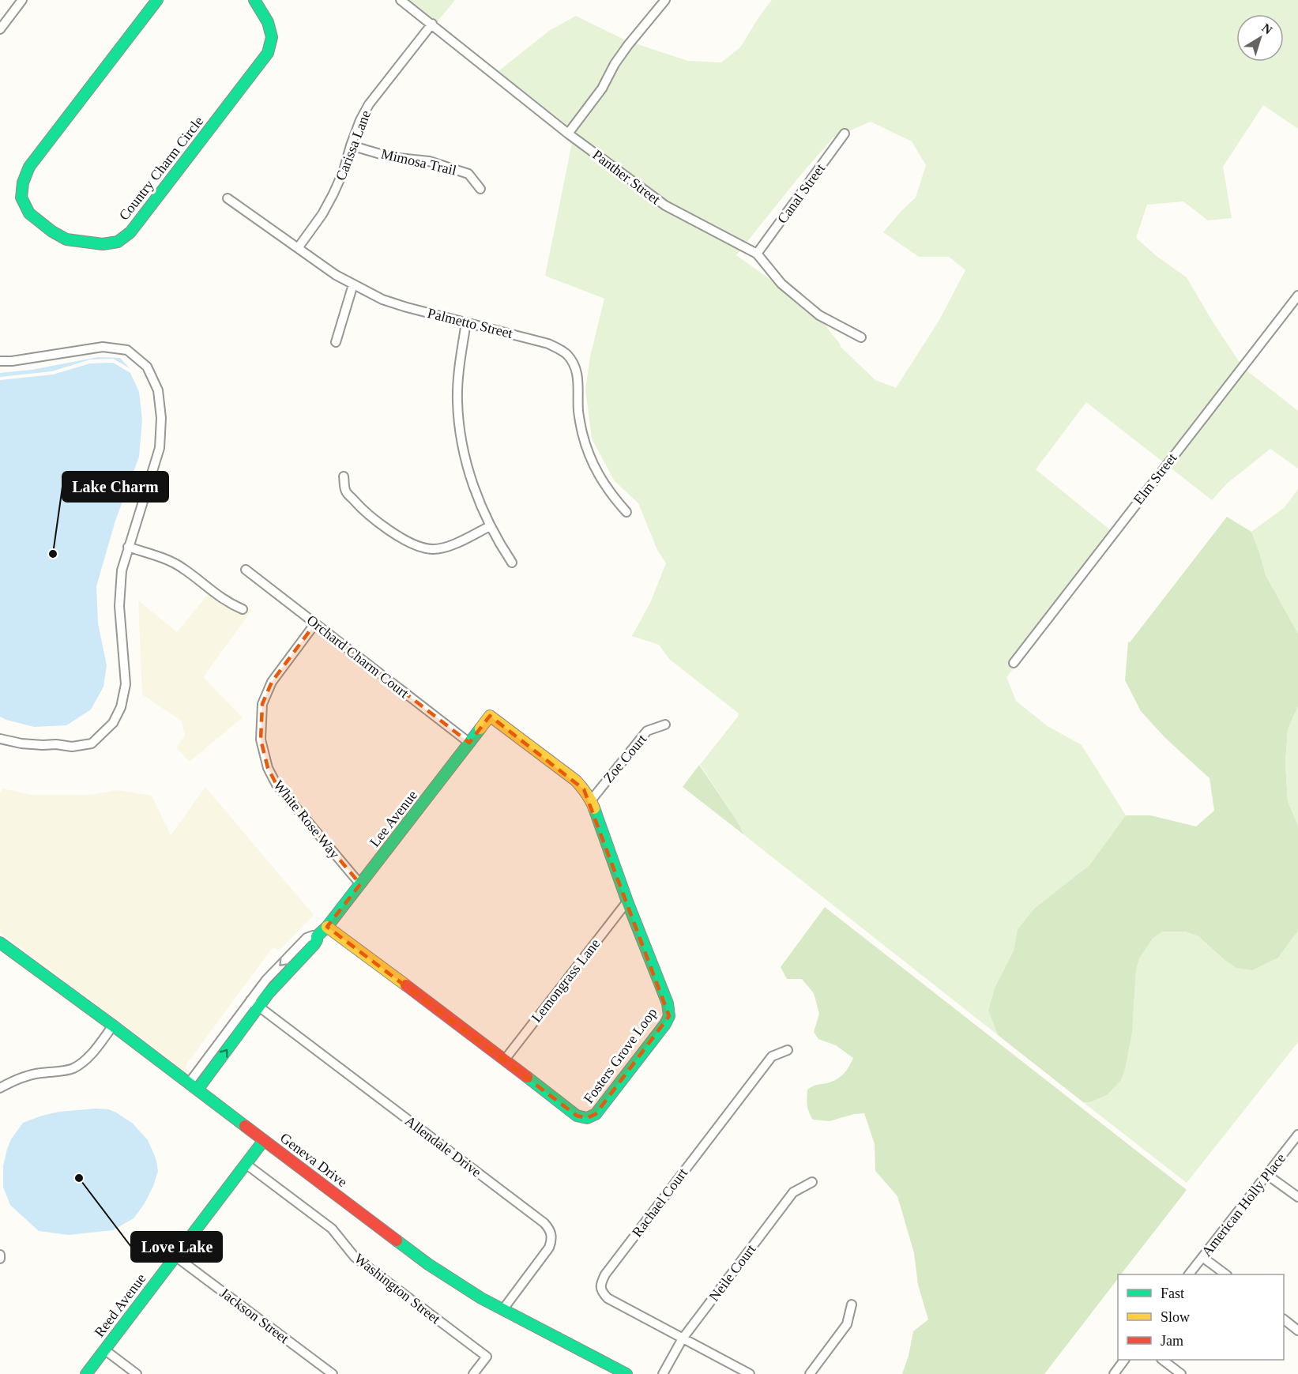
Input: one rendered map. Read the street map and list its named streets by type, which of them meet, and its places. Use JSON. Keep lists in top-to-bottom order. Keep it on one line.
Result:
{"streets":{"street":["Carissa Lane","Mimosa Trail","Country Charm Circle","Panther Street","Canal Street","Palmetto Street","Elm Street","Orchard Charm Court","Zoe Court","Lee Avenue","White Rose Way","Lemongrass Lane","Fosters Grove Loop","Allendale Drive","Geneva Drive","Rachael Court","American Holly Place","Neile Court","Washington Street","Reed Avenue","Jackson Street"]},"crossings":[["Carissa Lane","Mimosa Trail"],["Carissa Lane","Panther Street"],["Carissa Lane","Palmetto Street"],["Panther Street","Canal Street"],["Orchard Charm Court","Lee Avenue"],["Orchard Charm Court","White Rose Way"],["Zoe Court","Fosters Grove Loop"],["Lee Avenue","White Rose Way"],["Lee Avenue","Fosters Grove Loop"],["Lee Avenue","Allendale Drive"],["Lee Avenue","Geneva Drive"],["Lemongrass Lane","Fosters Grove Loop"],["Allendale Drive","Geneva Drive"],["Geneva Drive","Reed Avenue"],["Rachael Court","Neile Court"],["Washington Street","Reed Avenue"],["Reed Avenue","Jackson Street"]],"places":["Lake Charm","Love Lake"],"legend":["Fast","Slow","Jam"],"north":"top right"}
